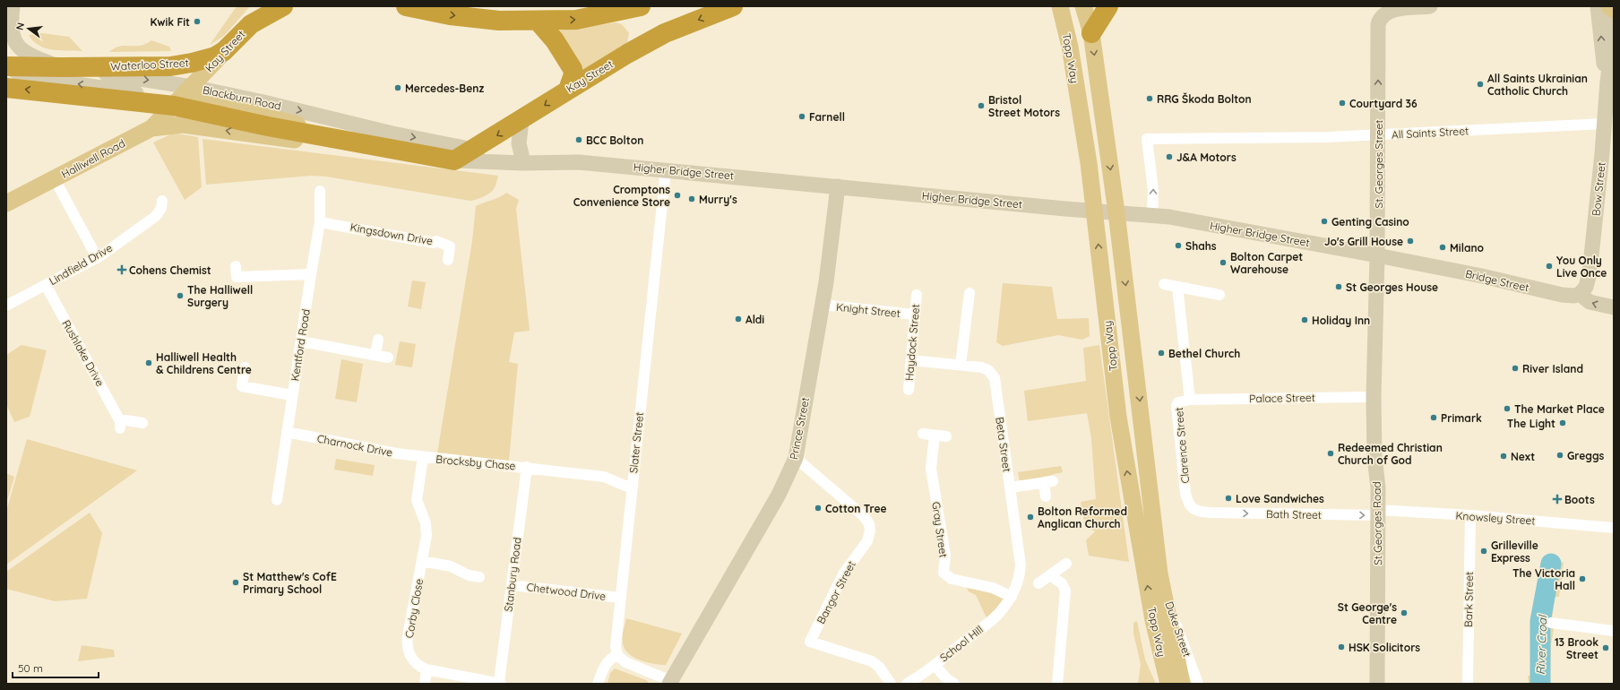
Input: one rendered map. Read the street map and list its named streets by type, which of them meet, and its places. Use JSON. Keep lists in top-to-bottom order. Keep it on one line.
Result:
{"streets":{"highway":["Kay Street","Waterloo Street","Blackburn Road"],"main road":["Topp Way","Halliwell Road","St. Georges Street","Higher Bridge Street","Bow Street","Bridge Street","Prince Street","St Georges Road"],"street":["All Saints Street","Kingsdown Drive","Lindfield Drive","Knight Street","Haydock Street","Kentford Road","Rushlake Drive","Palace Street","Slater Street","Beta Street","Charnock Drive","Clarence Street","Brocksby Chase","Bath Street","Knowsley Street","Gray Street","Stanbury Road","Chetwood Drive","Bangor Street","Bark Street","Corby Close","Duke Street","School Hill"]},"crossings":[["Kay Street","Waterloo Street"],["Kay Street","Blackburn Road"],["Kay Street","Halliwell Road"],["Kay Street","Higher Bridge Street"],["Topp Way","Higher Bridge Street"],["Topp Way","Duke Street"],["Waterloo Street","Blackburn Road"],["Blackburn Road","Halliwell Road"],["Blackburn Road","Higher Bridge Street"],["All Saints Street","St. Georges Street"],["All Saints Street","Higher Bridge Street"],["All Saints Street","Bow Street"],["St. Georges Street","Higher Bridge Street"],["St. Georges Street","Bridge Street"],["St. Georges Street","St Georges Road"],["Higher Bridge Street","Bridge Street"],["Higher Bridge Street","Prince Street"],["Higher Bridge Street","Slater Street"],["Higher Bridge Street","St Georges Road"],["Bow Street","Bridge Street"],["Kingsdown Drive","Kentford Road"],["Lindfield Drive","Rushlake Drive"],["Bridge Street","St Georges Road"],["Knight Street","Haydock Street"],["Knight Street","Prince Street"],["Haydock Street","Beta Street"],["Kentford Road","Charnock Drive"],["Palace Street","Clarence Street"],["Palace Street","St Georges Road"],["Prince Street","Bangor Street"],["Slater Street","Brocksby Chase"],["Slater Street","Chetwood Drive"],["Beta Street","Gray Street"],["Beta Street","School Hill"],["Charnock Drive","Brocksby Chase"],["Clarence Street","Bath Street"],["Brocksby Chase","Stanbury Road"],["Brocksby Chase","Corby Close"],["Bath Street","Knowsley Street"],["Bath Street","St Georges Road"],["Knowsley Street","St Georges Road"],["Knowsley Street","Bark Street"],["Gray Street","School Hill"],["Stanbury Road","Chetwood Drive"],["Stanbury Road","Corby Close"]],"one_way":["St. Georges Street","Bath Street"],"water":["River Croal"],"places":{"other":["Kwik Fit","All Saints Ukrainian Catholic Church","Mercedes-Benz","RRG Škoda Bolton","Courtyard 36","Bristol Street Motors","Farnell","BCC Bolton","J&A Motors","Cromptons Convenience Store","Murry's","Genting Casino","Jo's Grill House","Shahs","Milano","Bolton Carpet Warehouse","You Only Live Once","St Georges House","The Halliwell Surgery","Aldi","Holiday Inn","Bethel Church","Halliwell Health & Childrens Centre","River Island","The Market Place","Primark","The Light","Redeemed Christian Church of God","Greggs","Next","Love Sandwiches","Cotton Tree","Bolton Reformed Anglican Church","Grilleville Express","The Victoria Hall","St Matthew's CofE Primary School","St George's Centre","HSK Solicitors","13 Brook Street"],"health":["Cohens Chemist","Boots"]},"scale_bar":"50 m","north":"left"}
